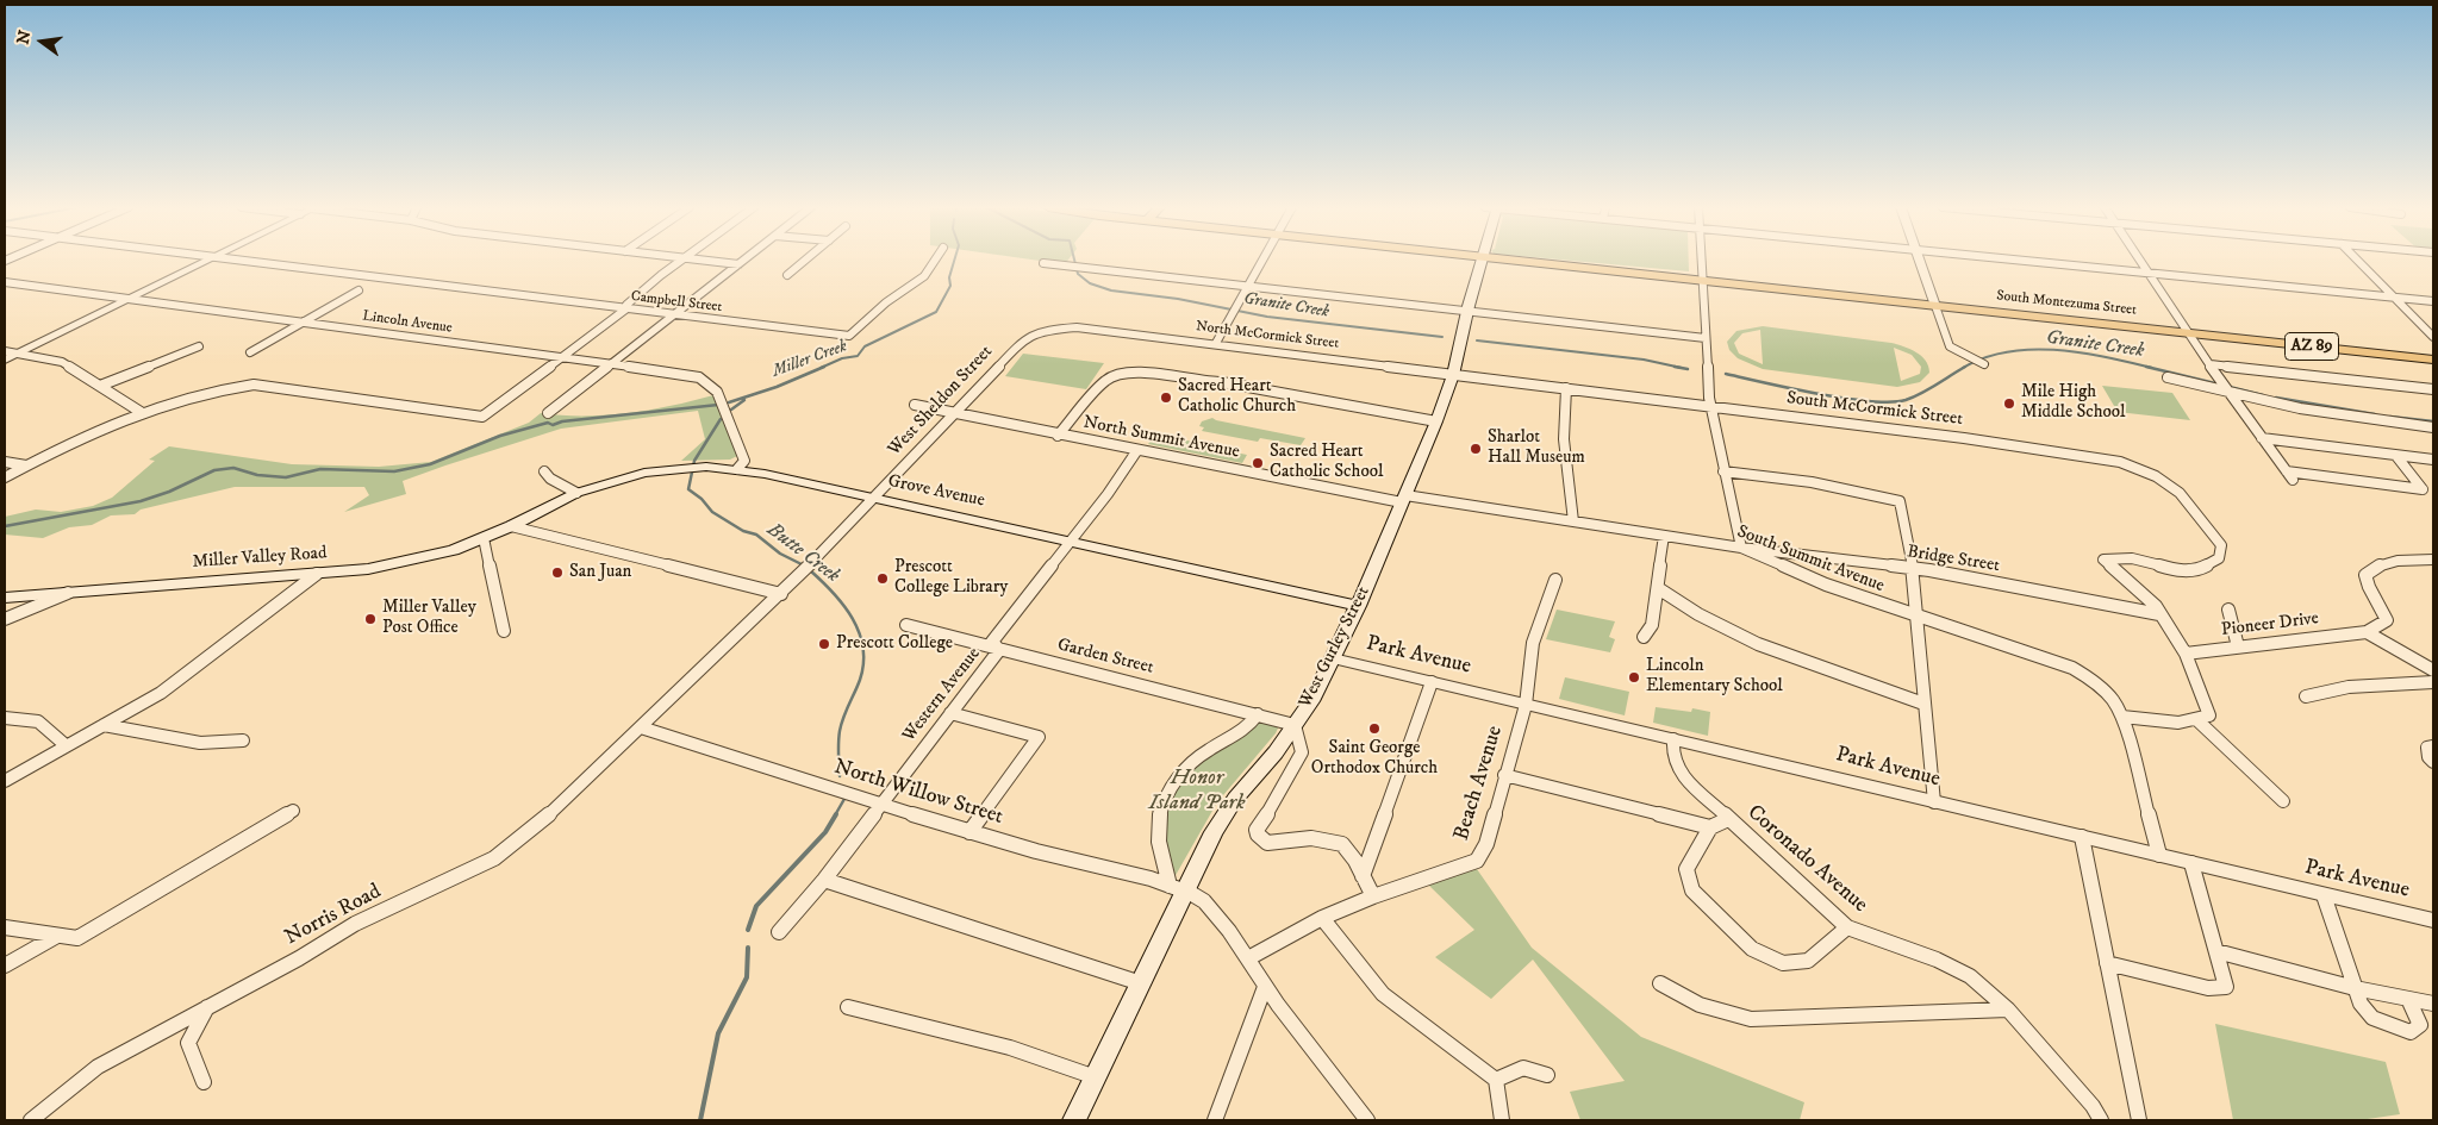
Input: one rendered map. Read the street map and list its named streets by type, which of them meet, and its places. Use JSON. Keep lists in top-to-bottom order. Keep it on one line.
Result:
{"streets":{"main road":["South Montezuma Street","AZ 89","Grove Avenue","Miller Valley Road","West Gurley Street"],"street":["Campbell Street","Lincoln Avenue","North McCormick Street","West Sheldon Street","South McCormick Street","North Summit Avenue","South Summit Avenue","Bridge Street","Pioneer Drive","Park Avenue","Garden Street","Western Avenue","Beach Avenue","North Willow Street","Coronado Avenue","Norris Road"]},"crossings":[["Lincoln Avenue","Grove Avenue"],["North McCormick Street","West Sheldon Street"],["North McCormick Street","South McCormick Street"],["North McCormick Street","West Gurley Street"],["West Sheldon Street","North Summit Avenue"],["West Sheldon Street","Grove Avenue"],["West Sheldon Street","North Willow Street"],["West Sheldon Street","Norris Road"],["South McCormick Street","Bridge Street"],["South McCormick Street","West Gurley Street"],["North Summit Avenue","South Summit Avenue"],["North Summit Avenue","West Gurley Street"],["North Summit Avenue","Western Avenue"],["Grove Avenue","Miller Valley Road"],["Grove Avenue","West Gurley Street"],["Grove Avenue","Western Avenue"],["South Summit Avenue","Bridge Street"],["South Summit Avenue","West Gurley Street"],["West Gurley Street","Park Avenue"],["West Gurley Street","Garden Street"],["West Gurley Street","North Willow Street"],["Park Avenue","Beach Avenue"],["Park Avenue","Coronado Avenue"],["Garden Street","Western Avenue"],["Western Avenue","North Willow Street"],["North Willow Street","Norris Road"]],"water":["Granite Creek","Miller Creek","Butte Creek"],"parks":["Honor Island Park"],"places":["Sacred Heart Catholic Church","Mile High Middle School","Sharlot Hall Museum","Sacred Heart Catholic School","San Juan","Prescott College Library","Miller Valley Post Office","Prescott College","Lincoln Elementary School","Saint George Orthodox Church"],"north":"left"}
